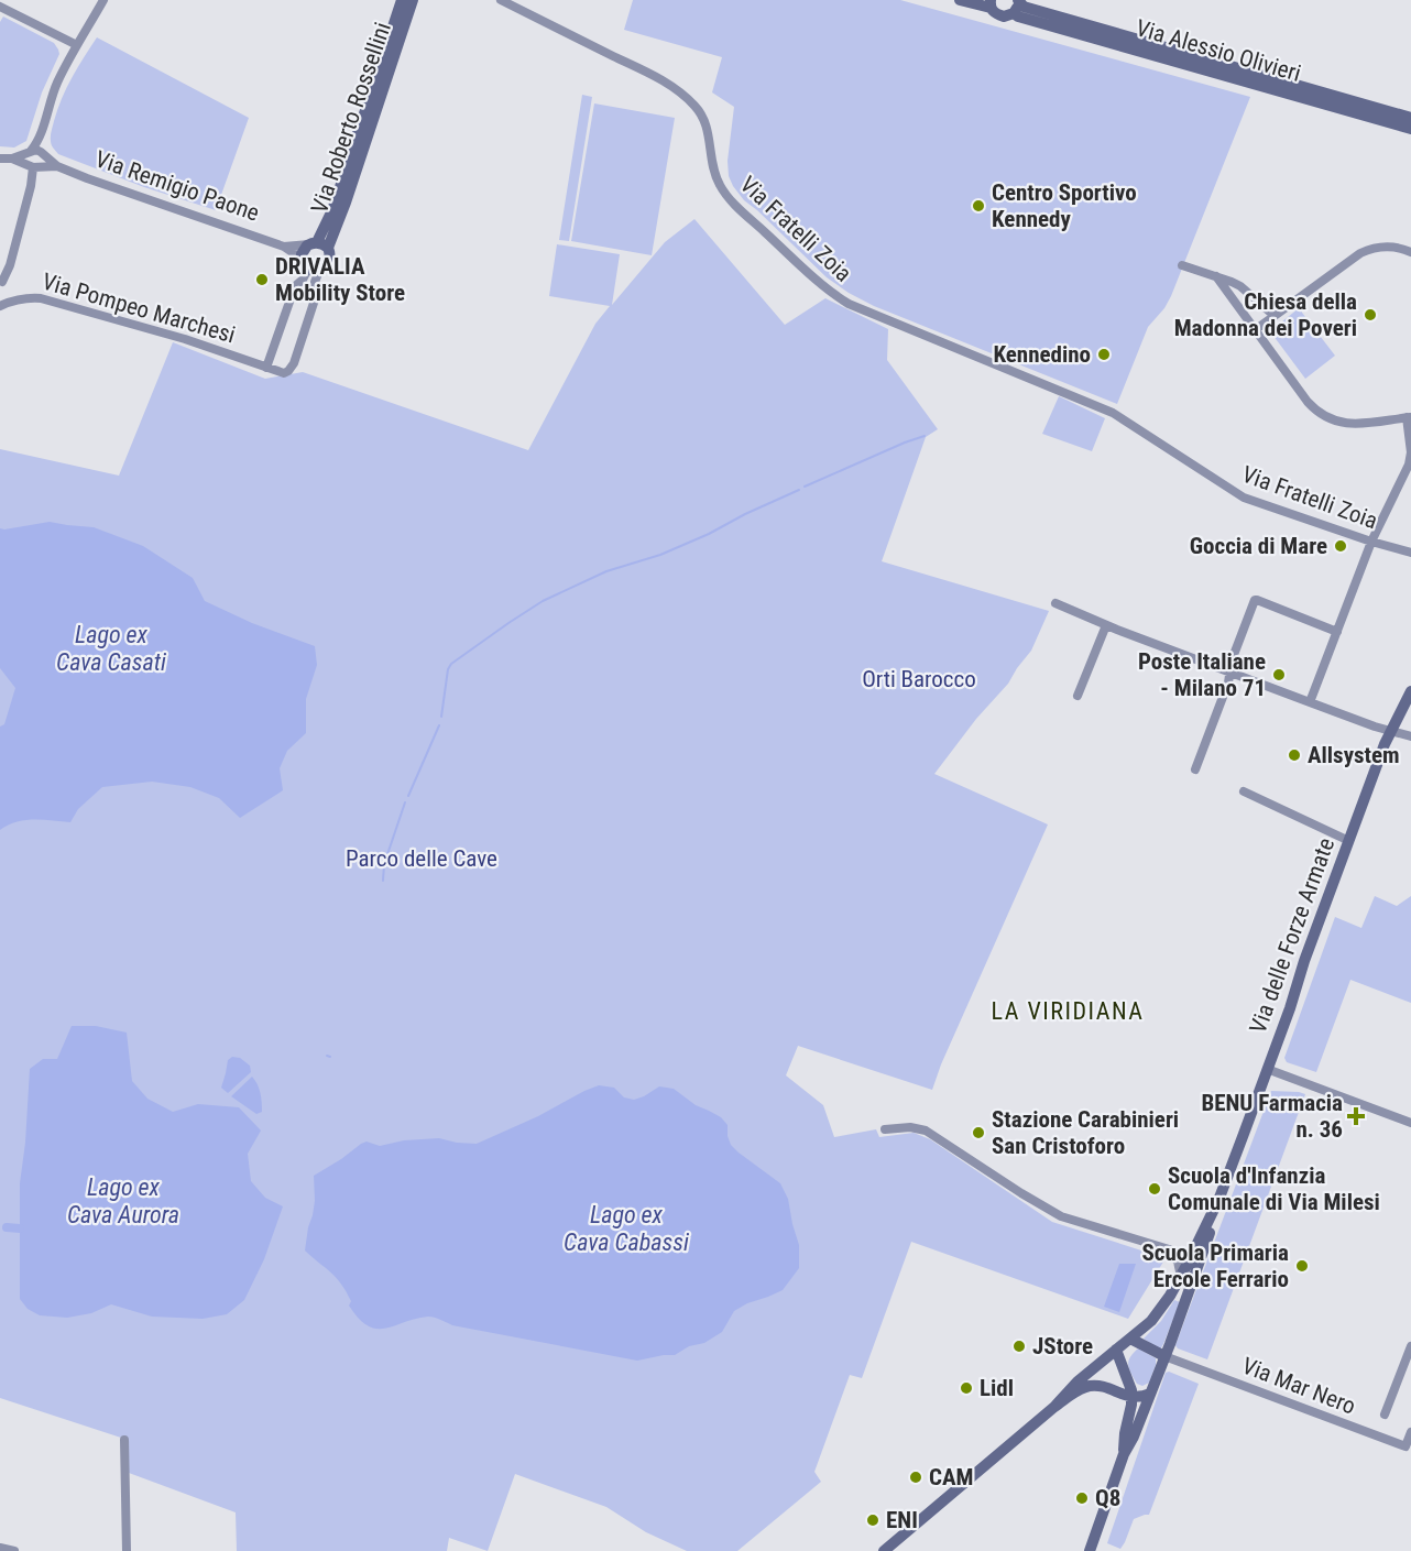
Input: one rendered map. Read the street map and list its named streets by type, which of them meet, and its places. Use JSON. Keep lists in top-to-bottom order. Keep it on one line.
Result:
{"streets":{"street":["Via Alessio Olivieri","Via Roberto Rossellini","Via Remigio Paone","Via Fratelli Zoia","Via Pompeo Marchesi","Via delle Forze Armate","Via Mar Nero"]},"crossings":[["Via Roberto Rossellini","Via Remigio Paone"],["Via Roberto Rossellini","Via Pompeo Marchesi"],["Via Remigio Paone","Via Pompeo Marchesi"],["Via delle Forze Armate","Via Mar Nero"]],"districts":["LA VIRIDIANA"],"water":["Lago ex Cava Casati","Lago ex Cava Aurora","Lago ex Cava Cabassi"],"parks":["Orti Barocco","Parco delle Cave"],"places":{"other":["Centro Sportivo Kennedy","DRIVALIA Mobility Store","Chiesa della Madonna dei Poveri","Kennedino","Goccia di Mare","Poste Italiane - Milano 71","Allsystem","Stazione Carabinieri San Cristoforo","Scuola d'Infanzia Comunale di Via Milesi","Scuola Primaria Ercole Ferrario","JStore","Lidl","CAM","Q8","ENI"],"health":["BENU Farmacia n. 36"]}}
